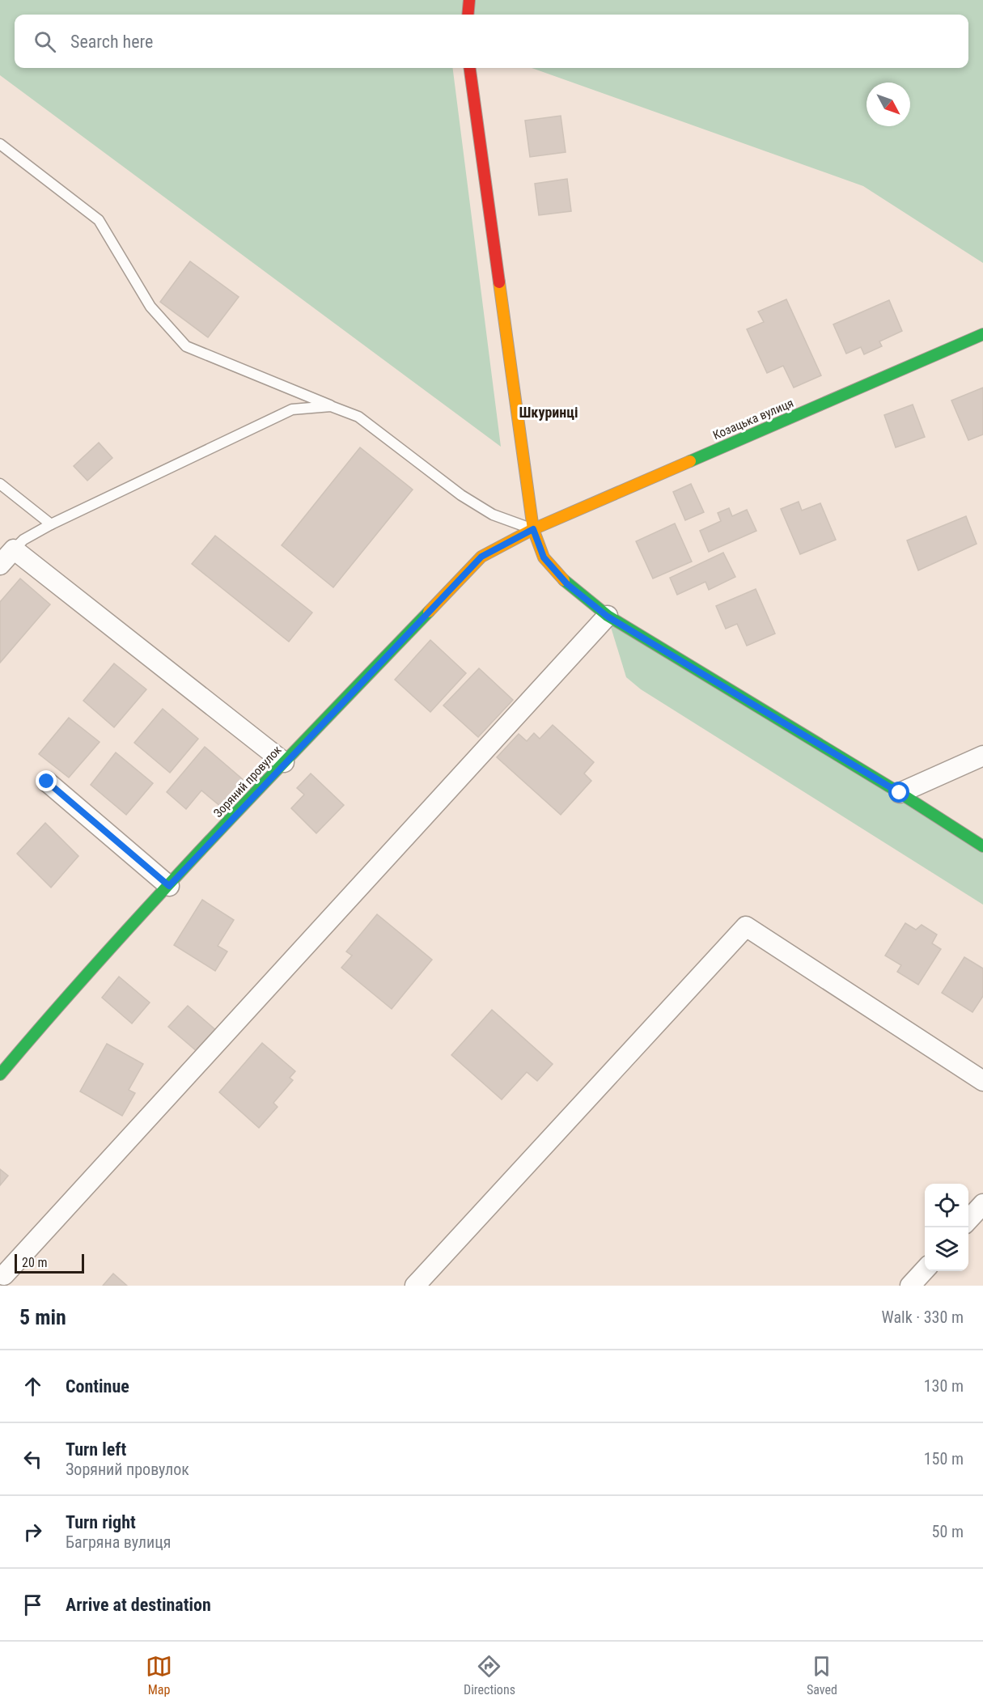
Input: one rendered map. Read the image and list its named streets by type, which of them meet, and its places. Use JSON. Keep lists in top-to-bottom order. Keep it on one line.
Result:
{"streets":{"street":["Козацька вулиця","Зоряний провулок"]},"crossings":[["Козацька вулиця","Зоряний провулок"]],"districts":["Шкуринці"],"scale_bar":"20 m","north":"bottom right","page":{"search":"Search here","scale":"20 m","heading":["5 min","Walk · 330 m"],"list":[["Continue","130 m"],["Turn left","Зоряний провулок","150 m"],["Turn right","Багряна вулиця","50 m"],"Arrive at destination"],"nav":["Map","Directions","Saved"]}}
